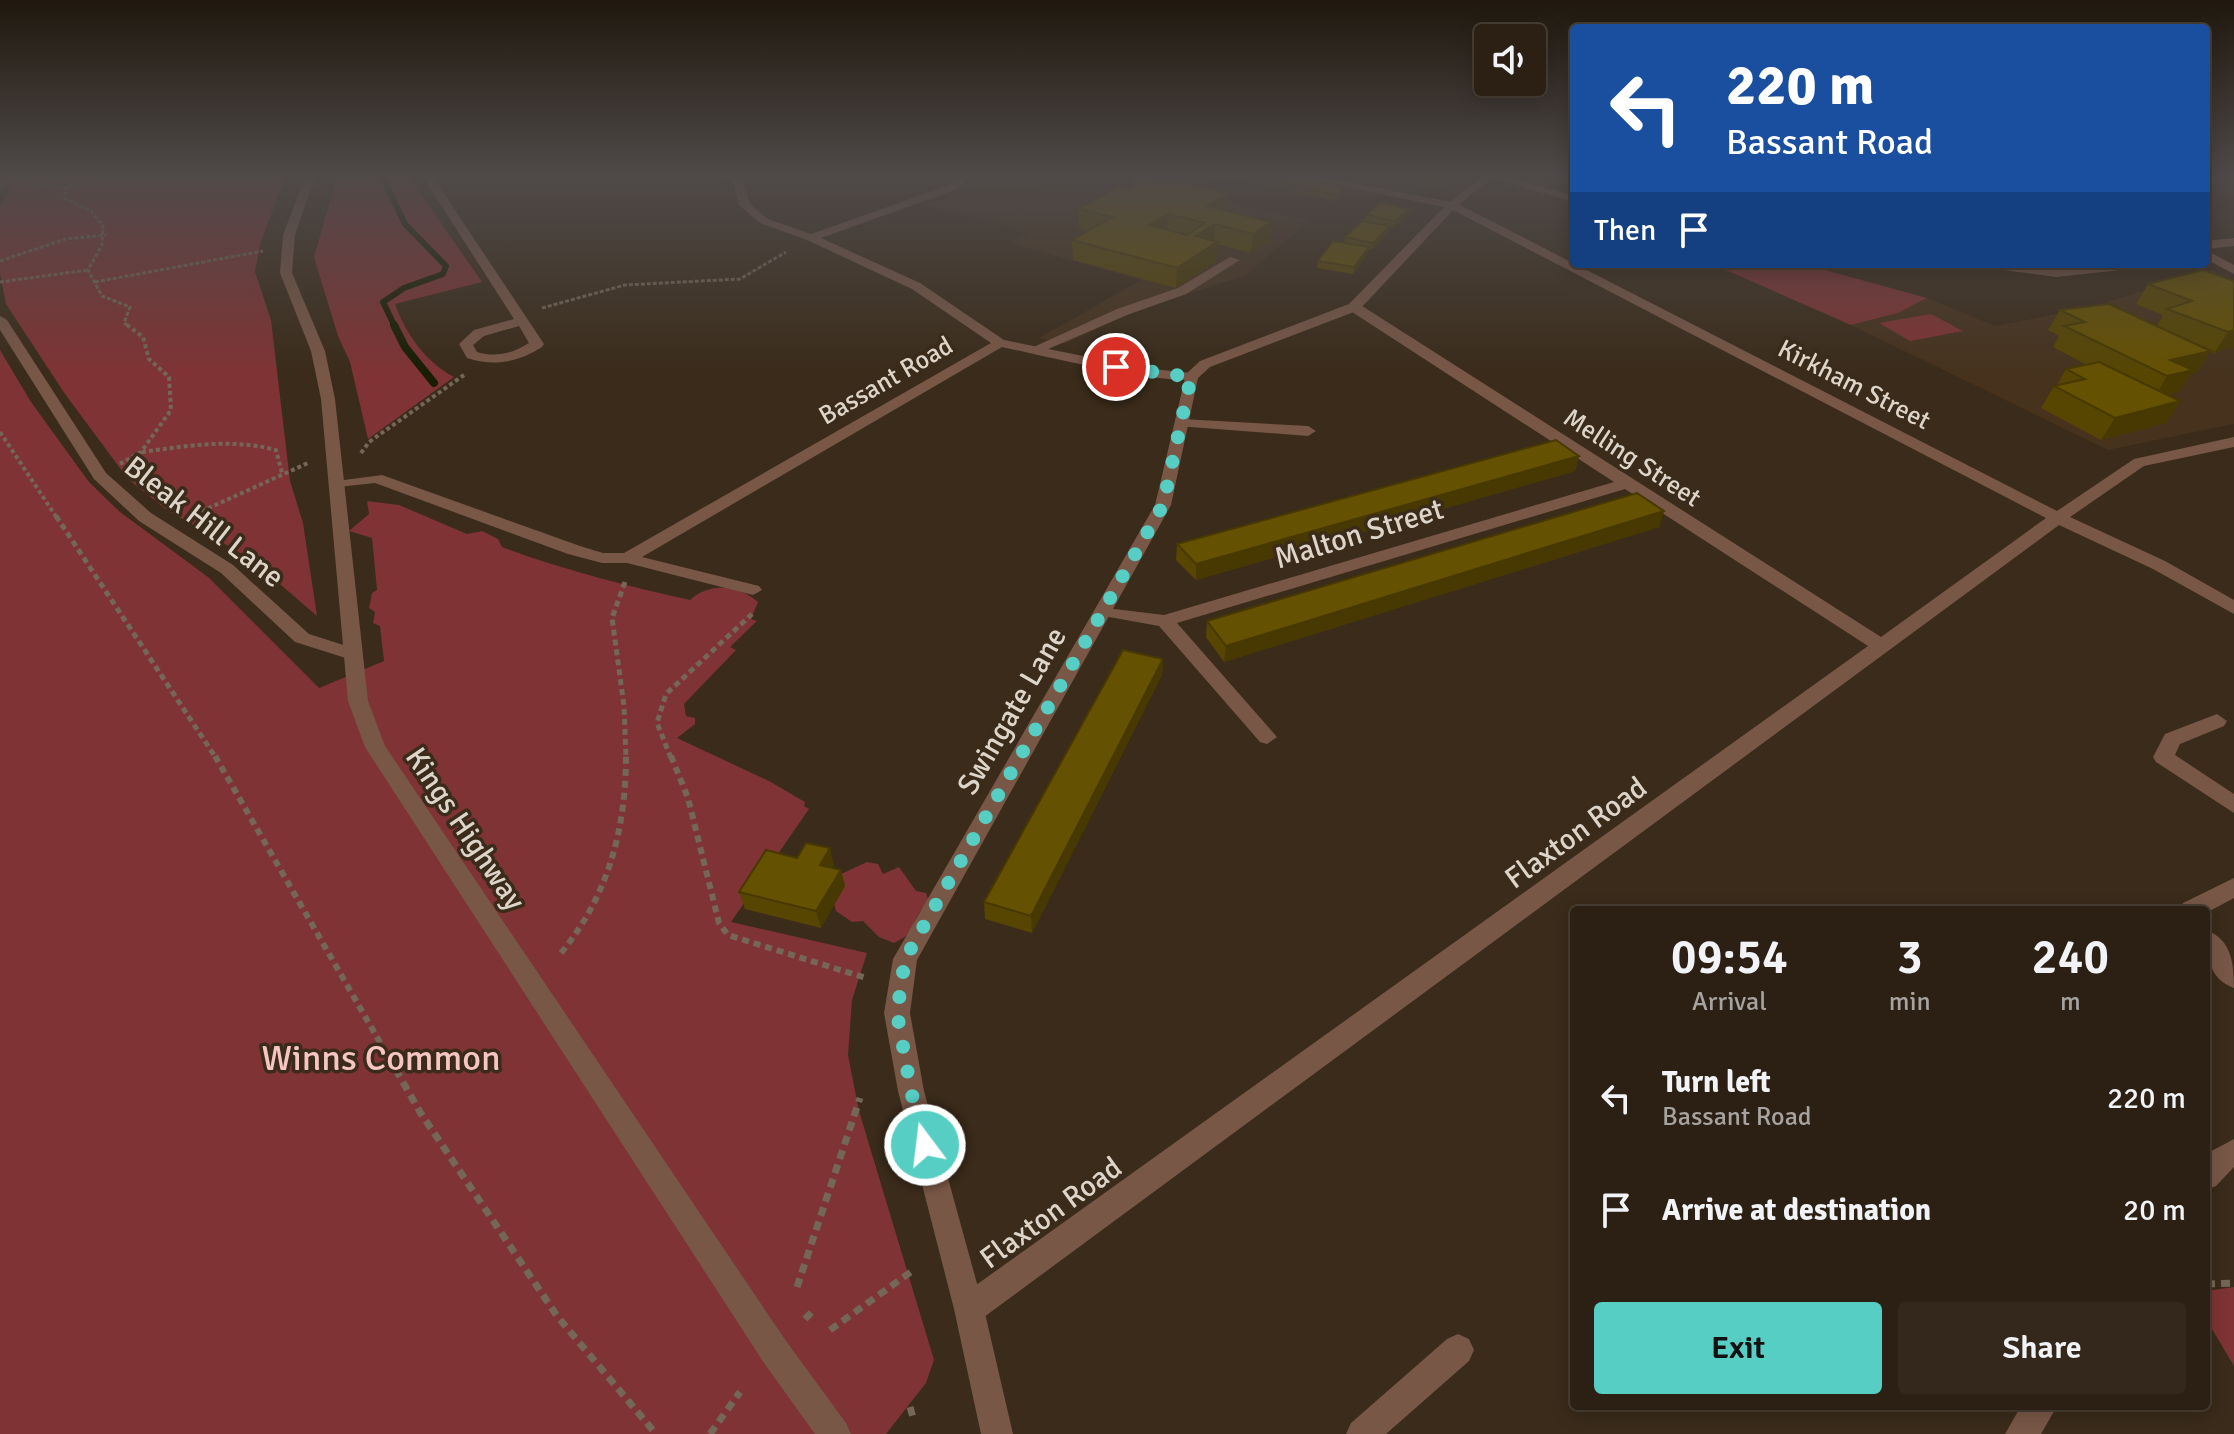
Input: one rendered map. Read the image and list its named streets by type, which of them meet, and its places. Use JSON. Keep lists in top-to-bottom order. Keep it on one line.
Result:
{"streets":{"street":["Bassant Road","Kirkham Street","Melling Street","Bleak Hill Lane","Malton Street","Swingate Lane","Kings Highway","Flaxton Road"]},"crossings":[["Bassant Road","Swingate Lane"],["Kirkham Street","Flaxton Road"],["Melling Street","Malton Street"],["Melling Street","Flaxton Road"],["Bleak Hill Lane","Kings Highway"],["Malton Street","Swingate Lane"],["Swingate Lane","Flaxton Road"]],"parks":["Winns Common"],"page":{"turn":["220 m","Bassant Road"],"then":"Then","eta":["09:54","Arrival","3","min","240","m"],"list":[{"name":"Turn left","note":"Bassant Road","value":"220 m"},{"name":"Arrive at destination","value":"20 m"}],"buttons":["Exit","Share"]}}
